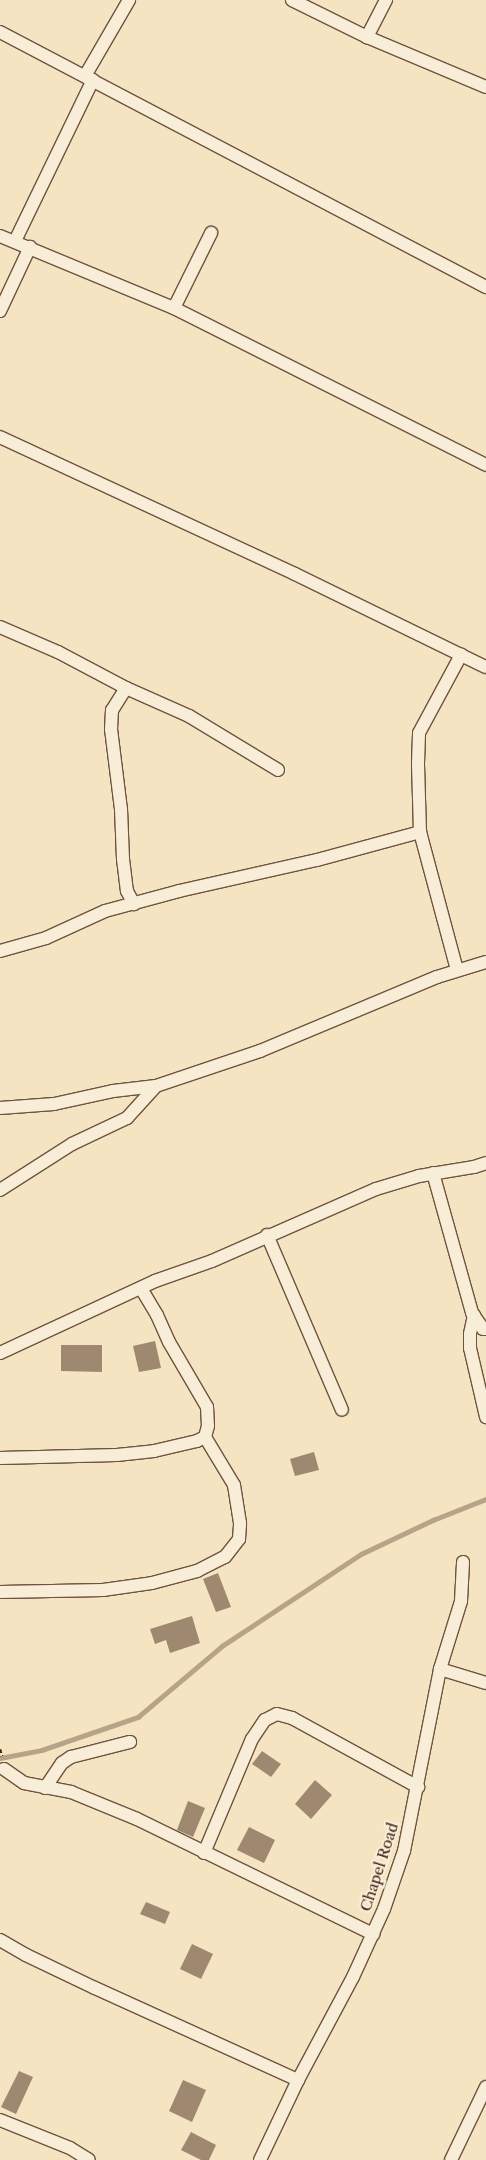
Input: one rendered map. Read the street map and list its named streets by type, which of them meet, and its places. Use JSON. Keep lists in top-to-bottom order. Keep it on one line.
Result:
{"streets":{"street":["Chapel Road"]}}
